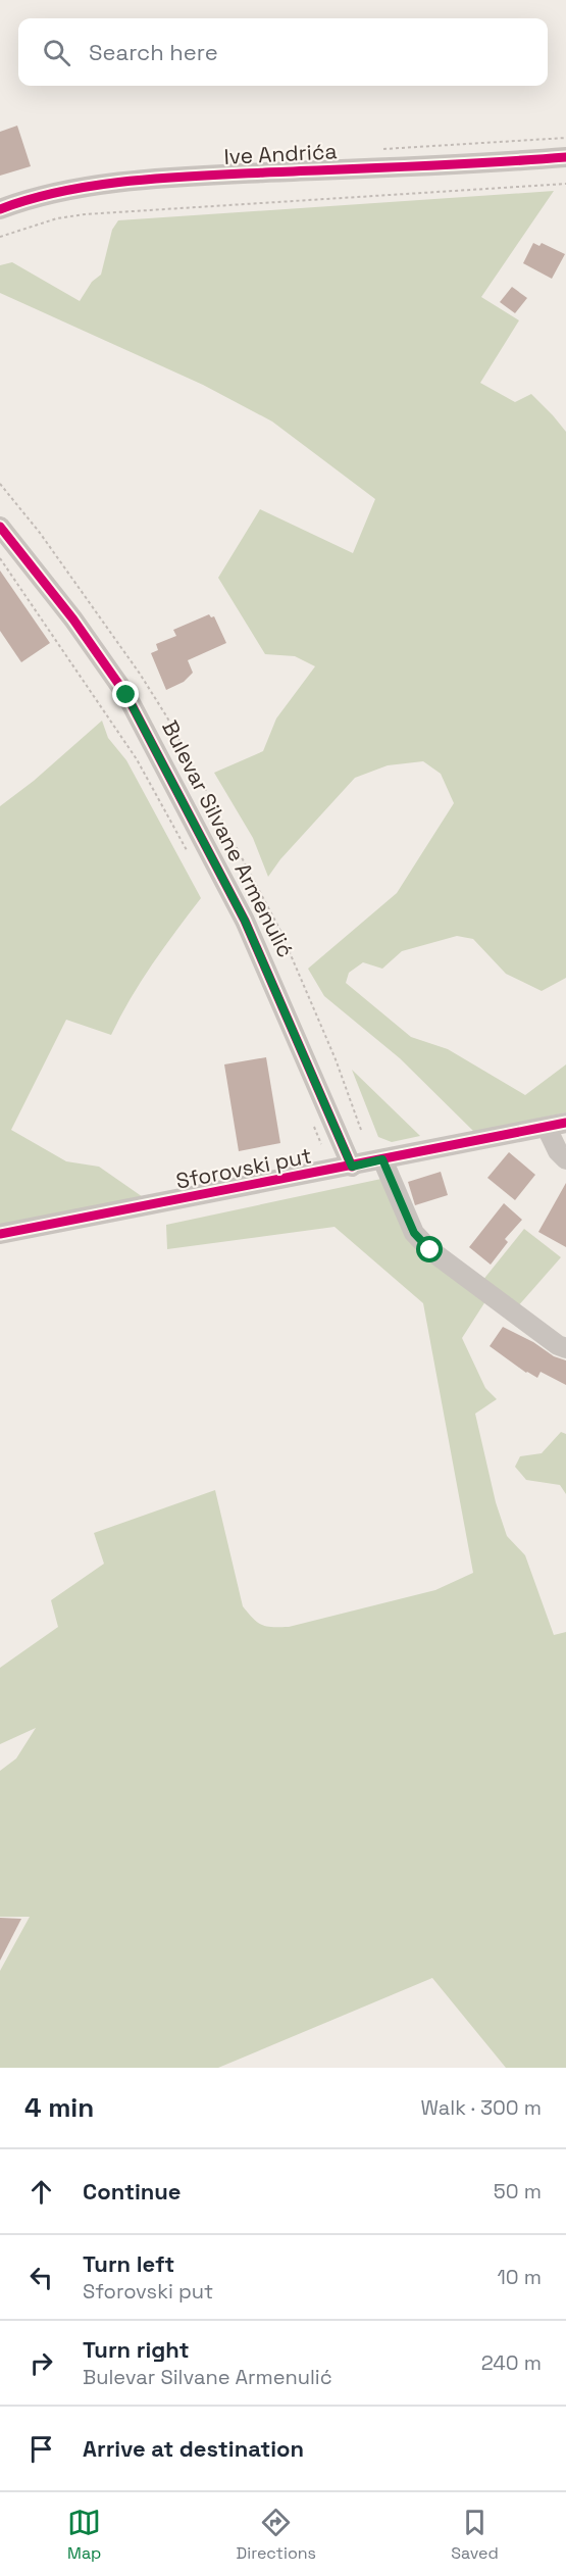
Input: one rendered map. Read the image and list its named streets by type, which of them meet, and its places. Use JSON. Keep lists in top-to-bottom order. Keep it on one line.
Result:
{"streets":{"street":["Ive Andrića","Bulevar Silvane Armenulić","Sforovski put"]},"crossings":[["Bulevar Silvane Armenulić","Sforovski put"]],"page":{"search":"Search here","heading":["4 min","Walk · 300 m"],"list":[["Continue","50 m"],["Turn left","Sforovski put","10 m"],["Turn right","Bulevar Silvane Armenulić","240 m"],"Arrive at destination"],"nav":["Map","Directions","Saved"]}}
